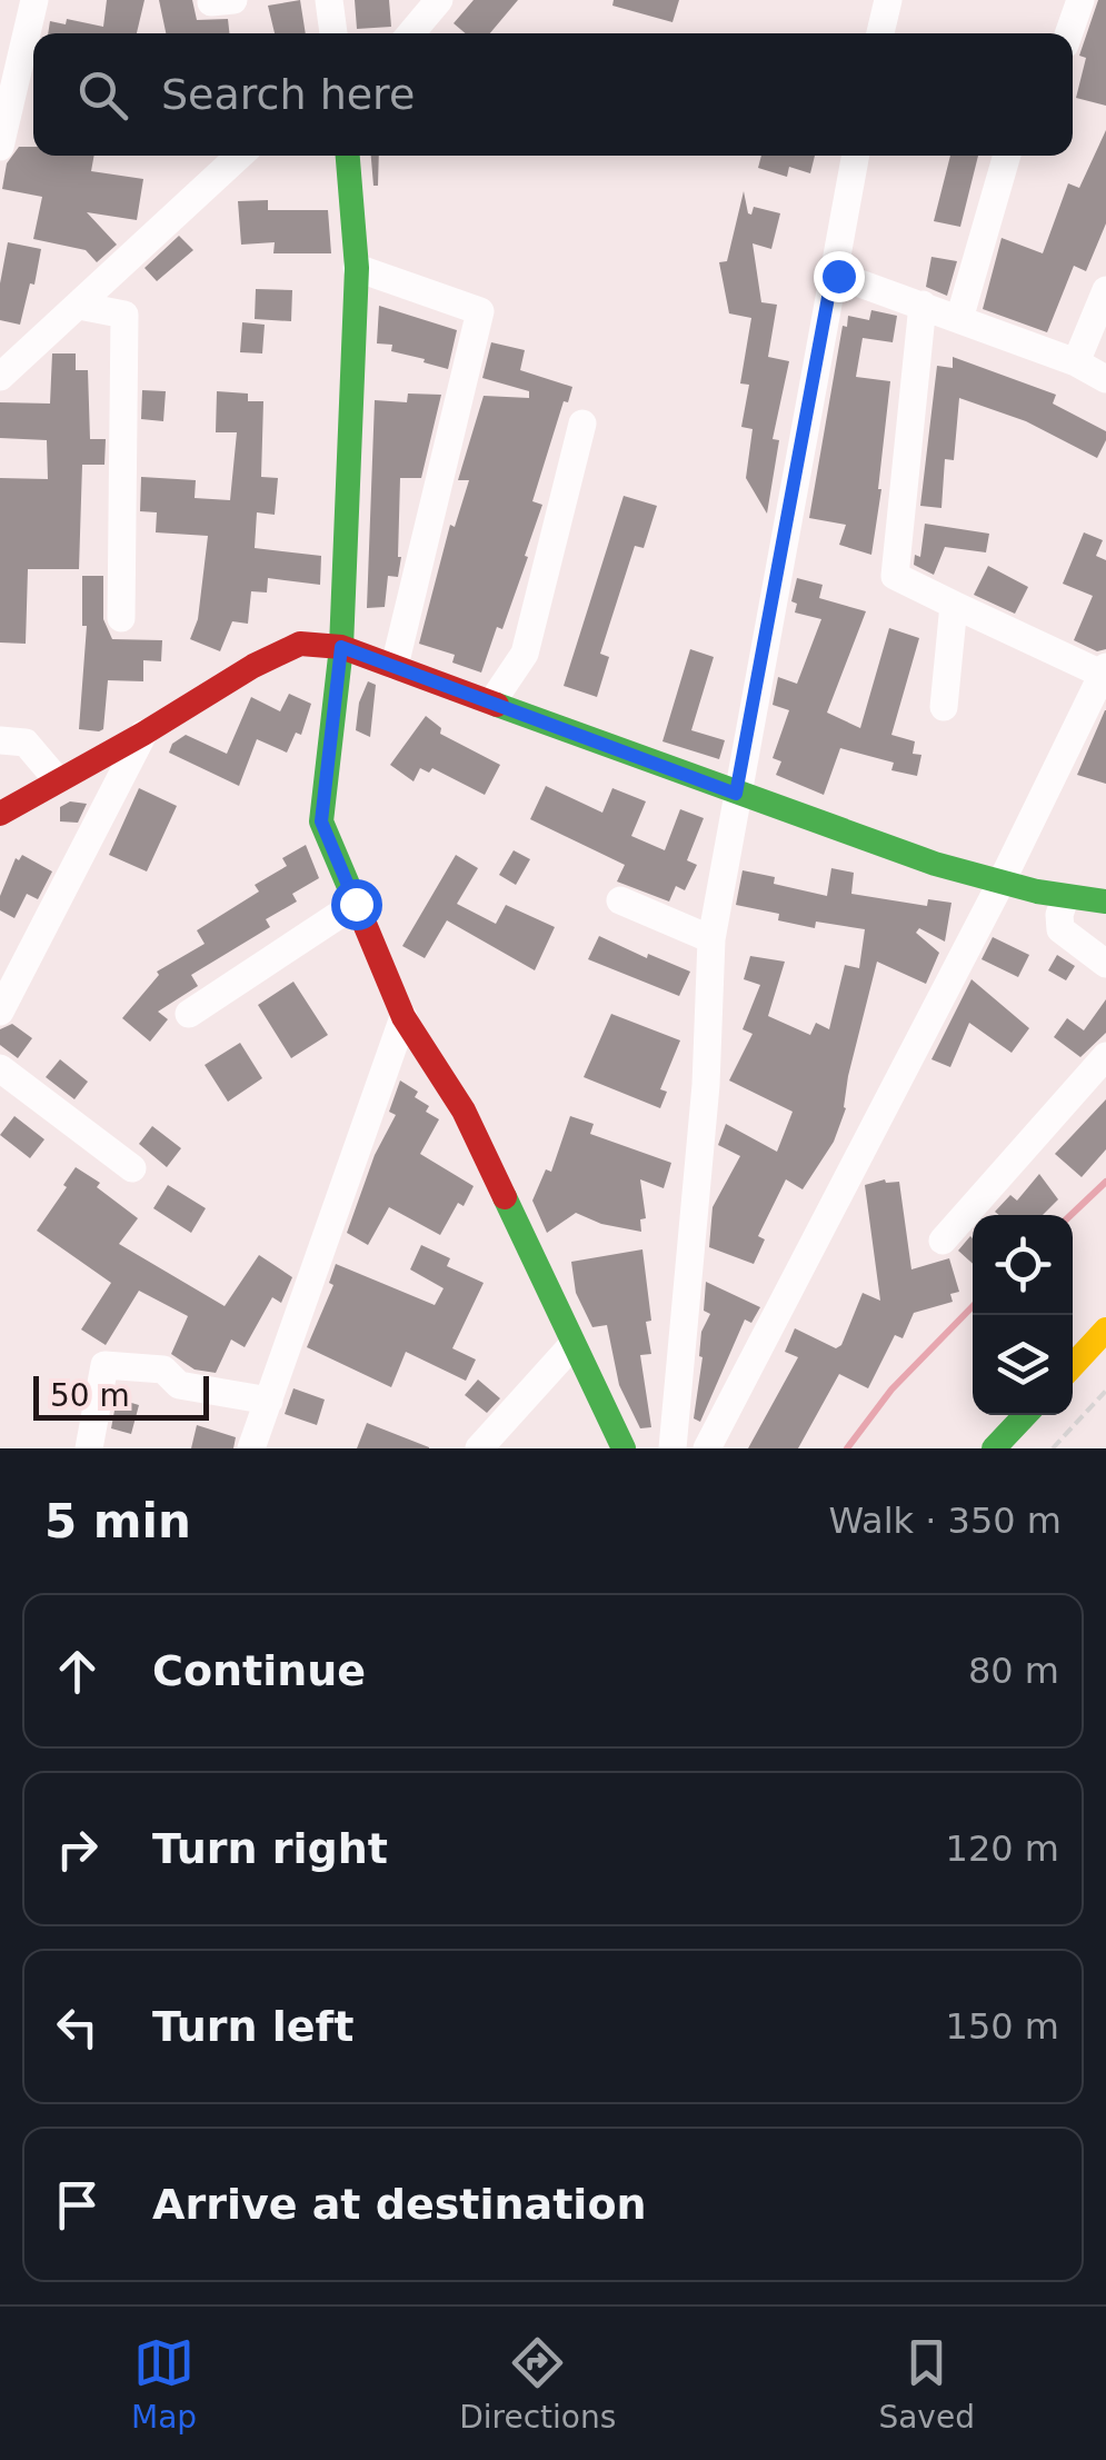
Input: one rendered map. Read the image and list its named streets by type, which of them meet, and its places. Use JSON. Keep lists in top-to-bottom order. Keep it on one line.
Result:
{"scale_bar":"50 m","page":{"search":"Search here","scale":"50 m","heading":["5 min","Walk · 350 m"],"list":[["Continue","80 m"],["Turn right","120 m"],["Turn left","150 m"],"Arrive at destination"],"nav":["Map","Directions","Saved"]}}
